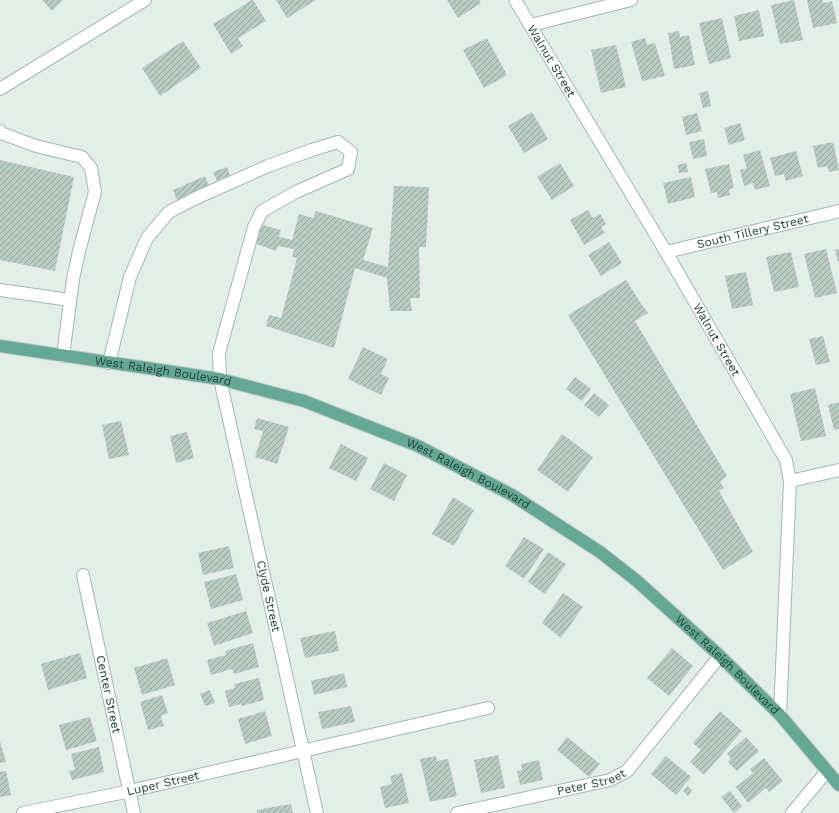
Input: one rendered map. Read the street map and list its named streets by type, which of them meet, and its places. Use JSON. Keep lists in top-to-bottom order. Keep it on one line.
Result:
{"streets":{"main road":["West Raleigh Boulevard"],"street":["Walnut Street","South Tillery Street","Clyde Street","Center Street","Peter Street","Luper Street"]},"crossings":[["Walnut Street","South Tillery Street"],["Walnut Street","West Raleigh Boulevard"],["West Raleigh Boulevard","Clyde Street"],["West Raleigh Boulevard","Peter Street"],["Clyde Street","Luper Street"],["Center Street","Luper Street"]]}
